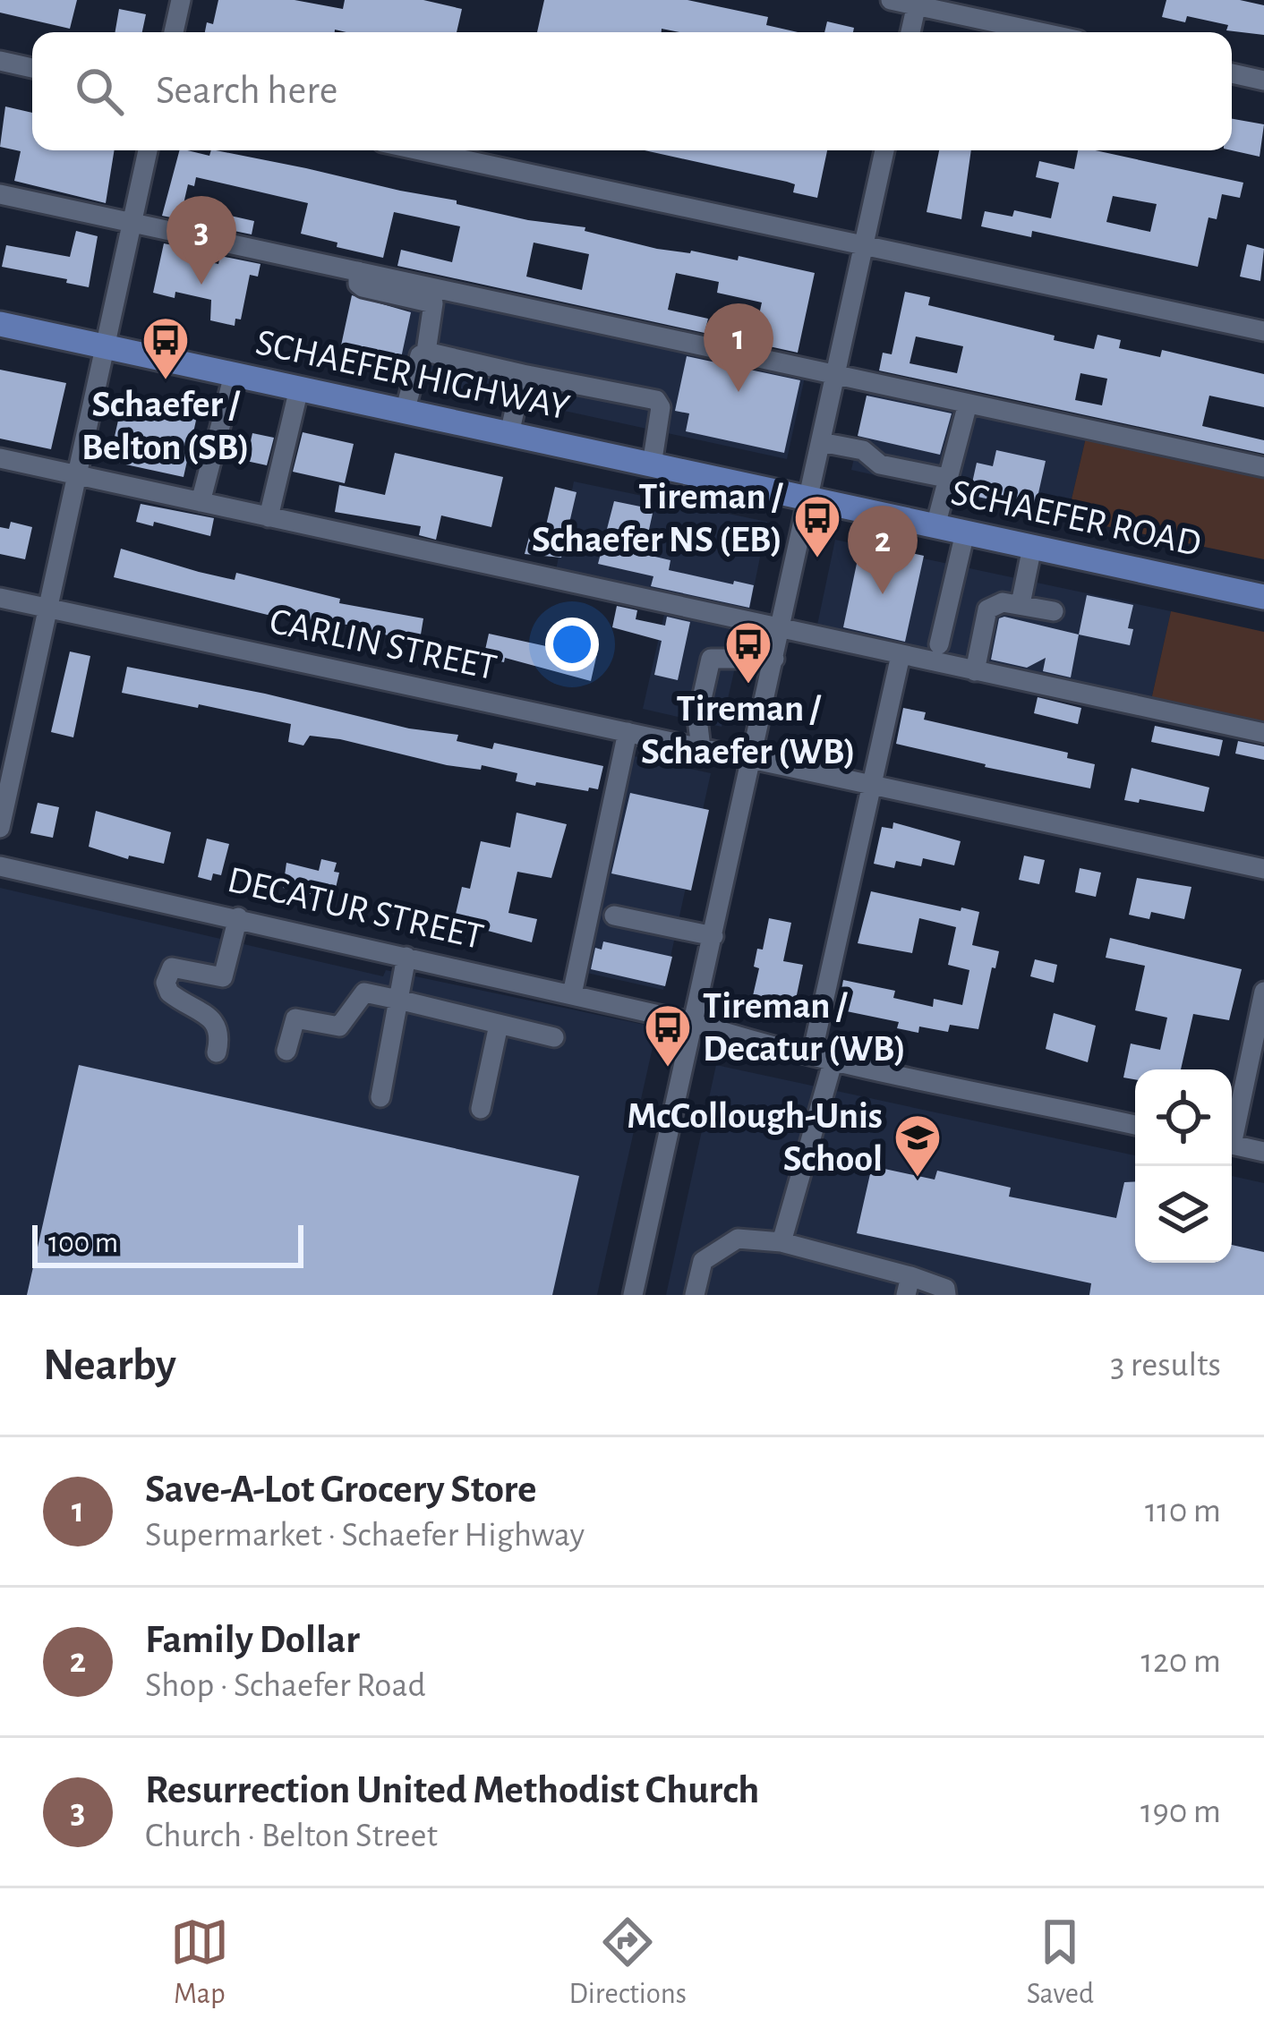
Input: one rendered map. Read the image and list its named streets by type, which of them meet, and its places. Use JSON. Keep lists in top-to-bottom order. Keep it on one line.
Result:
{"streets":{"main road":["SCHAEFER HIGHWAY","SCHAEFER ROAD"],"street":["CARLIN STREET","DECATUR STREET"]},"crossings":[["SCHAEFER HIGHWAY","SCHAEFER ROAD"]],"places":{"bus stop":["Schaefer / Belton (SB)","Tireman / Schaefer NS (EB)","Tireman / Schaefer (WB)","Tireman / Decatur (WB)"],"school or university":["McCollough-Unis School"]},"scale_bar":"100 m","page":{"search":"Search here","pins":["3","1","2"],"scale":"100 m","heading":["Nearby","3 results"],"list":[{"mark":"1","name":"Save-A-Lot Grocery Store","note":"Supermarket · Schaefer Highway","value":"110 m"},{"mark":"2","name":"Family Dollar","note":"Shop · Schaefer Road","value":"120 m"},{"mark":"3","name":"Resurrection United Methodist Church","note":"Church · Belton Street","value":"190 m"}],"nav":["Map","Directions","Saved"]}}
